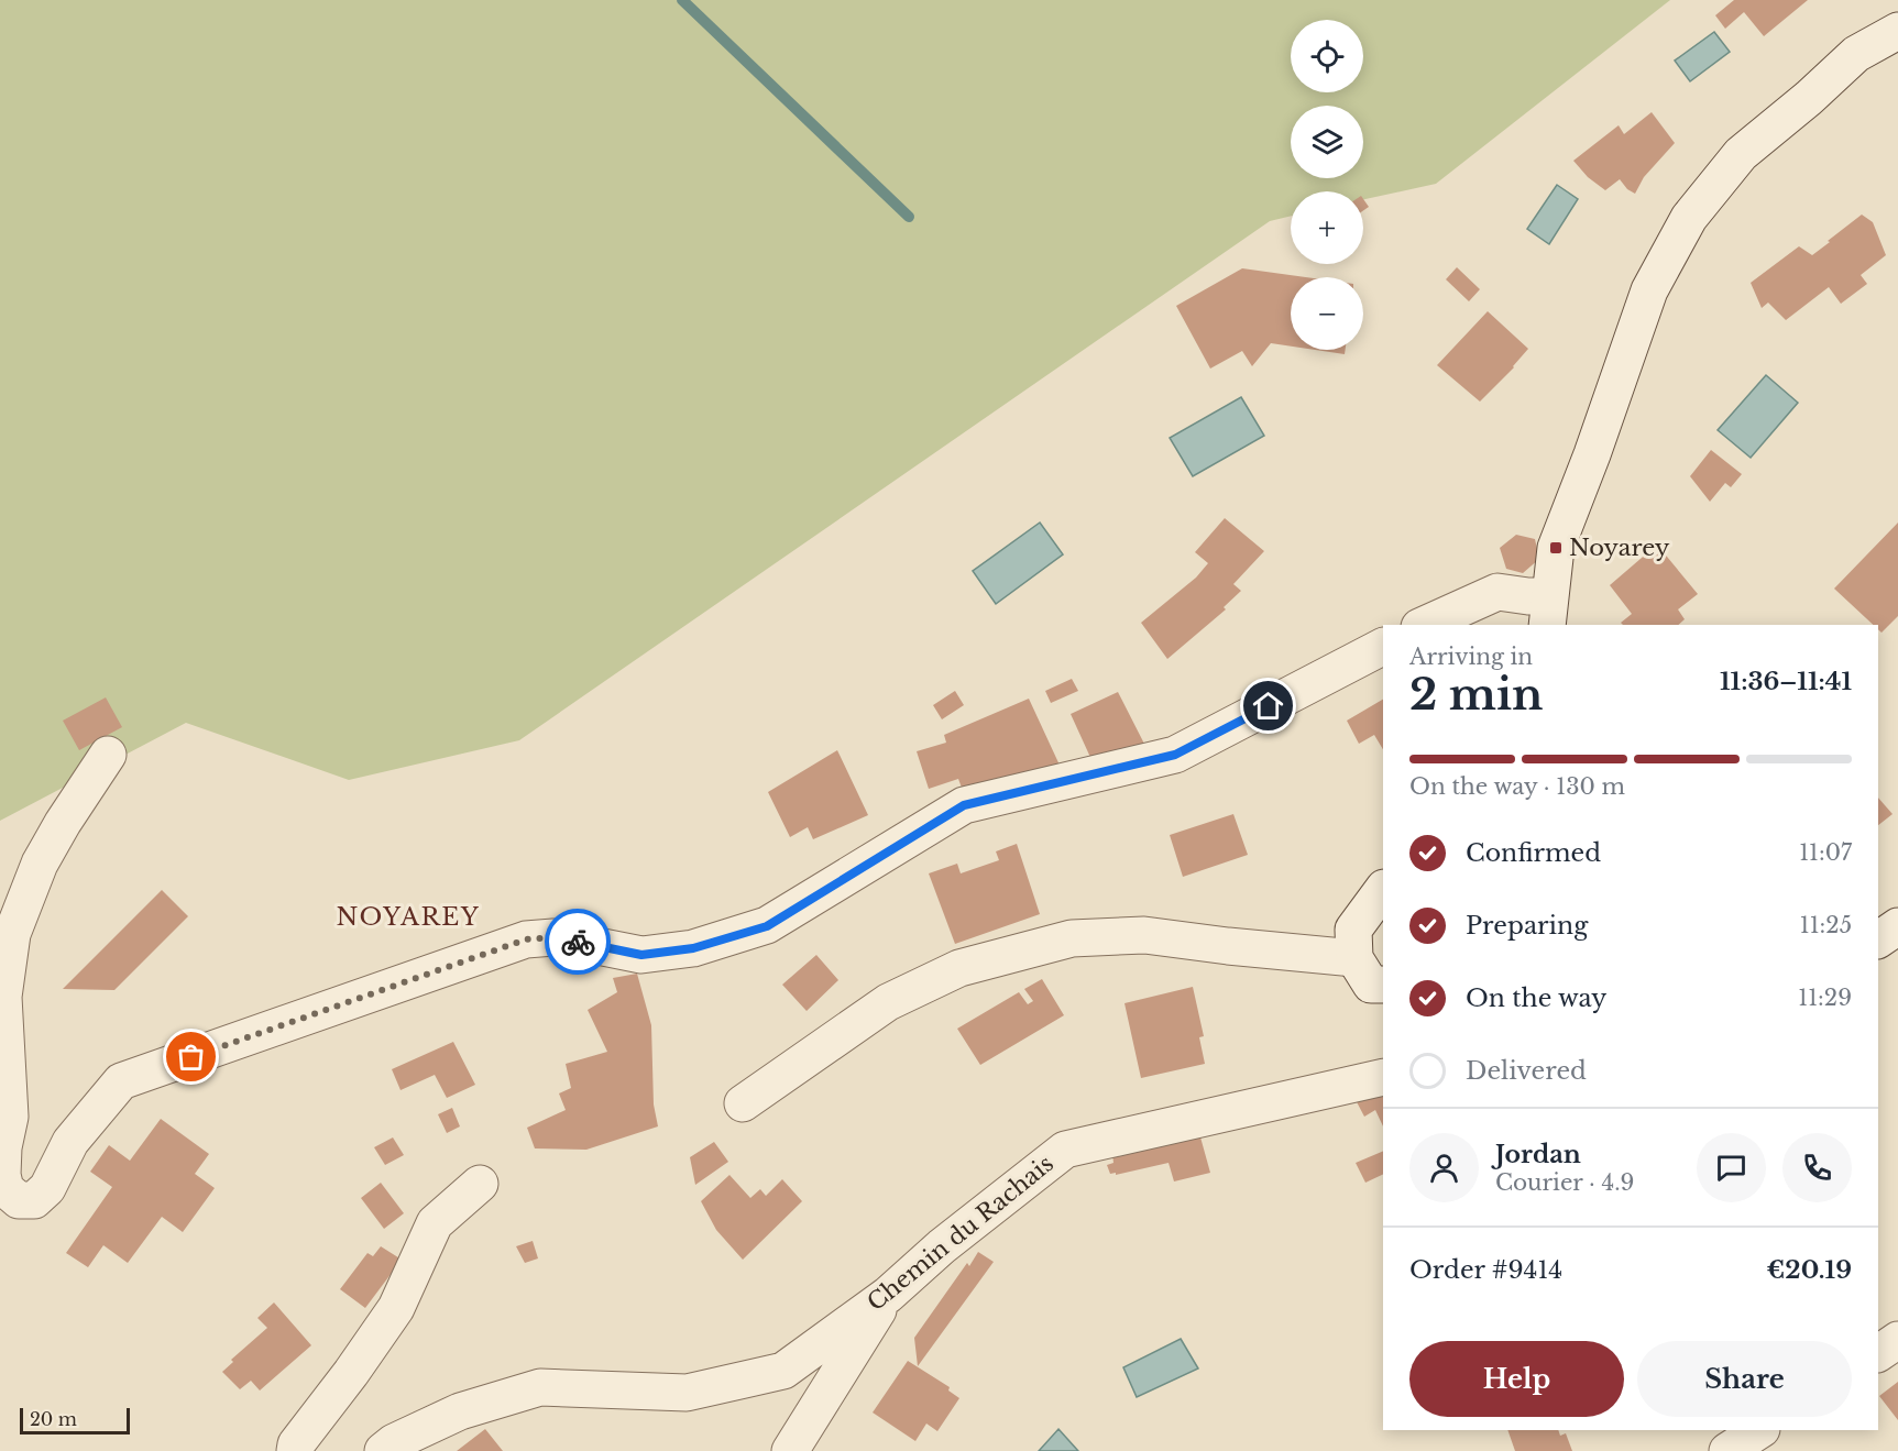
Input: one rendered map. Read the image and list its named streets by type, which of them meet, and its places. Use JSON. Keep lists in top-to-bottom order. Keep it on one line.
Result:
{"streets":{"street":["Chemin du Rachais"]},"districts":["NOYAREY"],"places":{"transit":["Noyarey"]},"scale_bar":"20 m","page":{"map_buttons":["+","−"],"heading":["2 min","Arriving in","11:36–11:41"],"panel":["Jordan","Courier · 4.9","Order #9414","€20.19"],"bar":"On the way · 130 m","list":[["Confirmed","11:07"],["Preparing","11:25"],["On the way","11:29"],"Delivered"],"buttons":["Help","Share"],"scale":"20 m"}}
